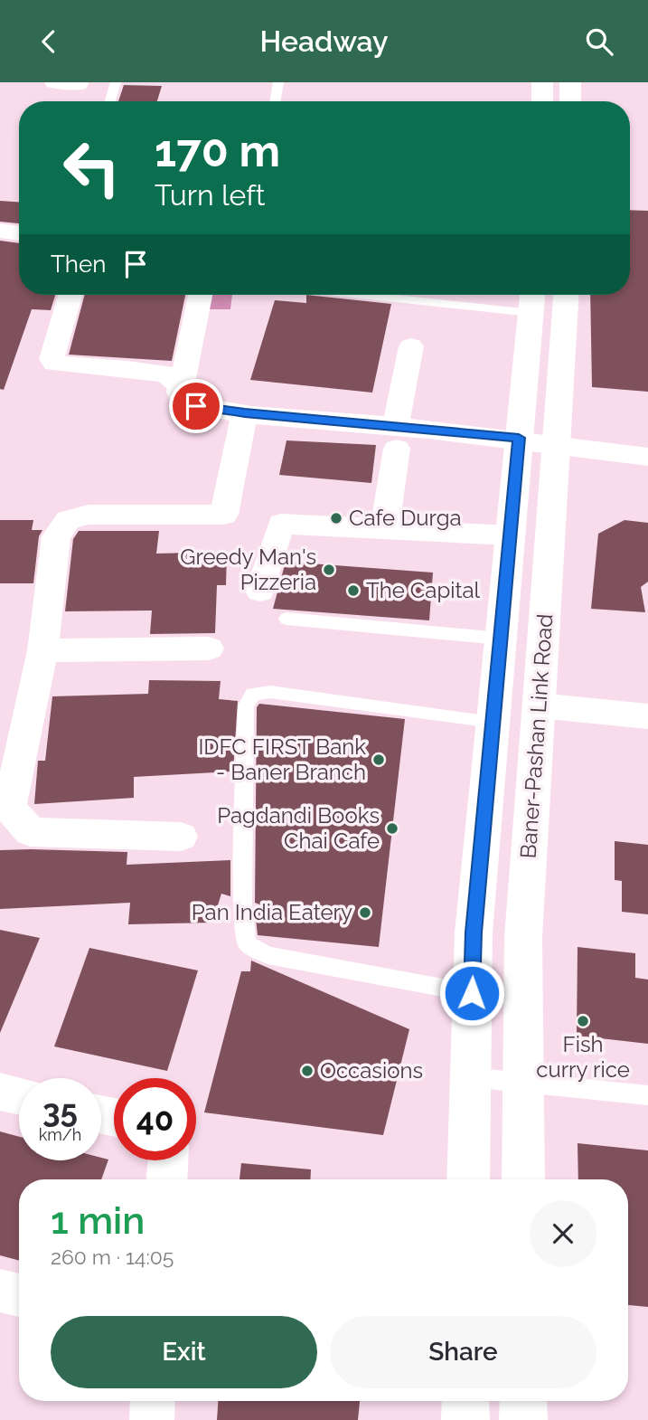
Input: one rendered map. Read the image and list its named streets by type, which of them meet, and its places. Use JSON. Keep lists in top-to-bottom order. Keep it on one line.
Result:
{"streets":{"street":["Baner-Pashan Link Road"]},"places":["Cafe Durga","Greedy Man's Pizzeria","The Capital","IDFC FIRST Bank - Baner Branch","Pagdandi Books Chai Cafe","Pan India Eatery","Fish curry rice","Occasions"],"page":{"header":"Headway","turn":["170 m","Turn left"],"then":"Then","speed":"35 km/h","limit":"40","heading":["1 min","260 m · 14:05"],"buttons":["Exit","Share"]}}
